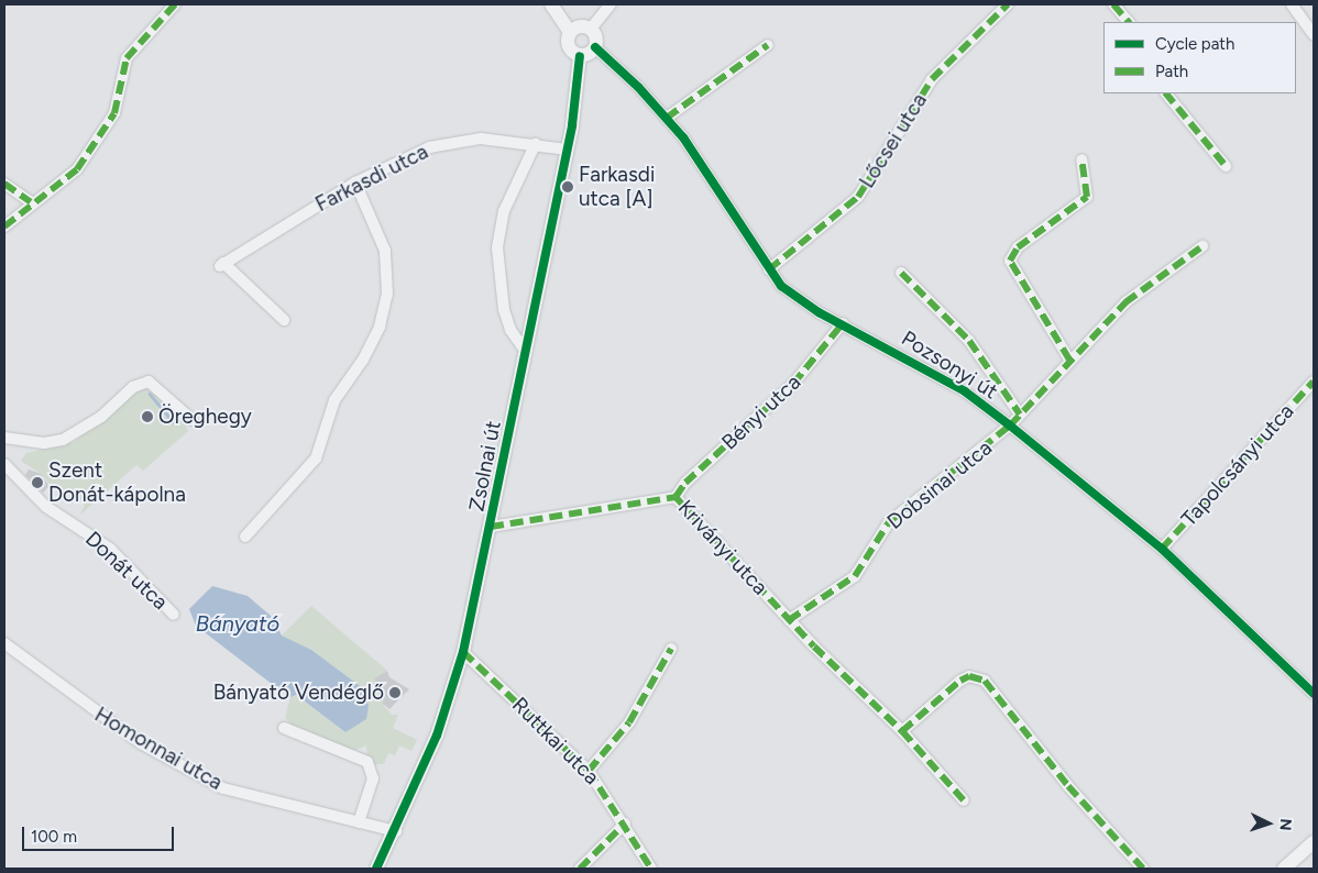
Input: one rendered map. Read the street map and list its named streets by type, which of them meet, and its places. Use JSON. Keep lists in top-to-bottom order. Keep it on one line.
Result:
{"streets":{"street":["Lőcsei utca","Farkasdi utca","Pozsonyi út","Bényi utca","Tapolcsányi utca","Zsolnai út","Dobsinai utca","Kriványi utca","Donát utca","Ruttkai utca","Homonnai utca"]},"crossings":[["Lőcsei utca","Pozsonyi út"],["Farkasdi utca","Zsolnai út"],["Pozsonyi út","Bényi utca"],["Pozsonyi út","Tapolcsányi utca"],["Pozsonyi út","Zsolnai út"],["Pozsonyi út","Dobsinai utca"],["Bényi utca","Kriványi utca"],["Zsolnai út","Kriványi utca"],["Zsolnai út","Ruttkai utca"],["Zsolnai út","Homonnai utca"],["Dobsinai utca","Kriványi utca"]],"water":["Bányató"],"places":["Farkasdi utca [A]","Öreghegy","Szent Donát-kápolna","Bányató Vendéglő"],"legend":["Cycle path","Path"],"scale_bar":"100 m","north":"right"}
